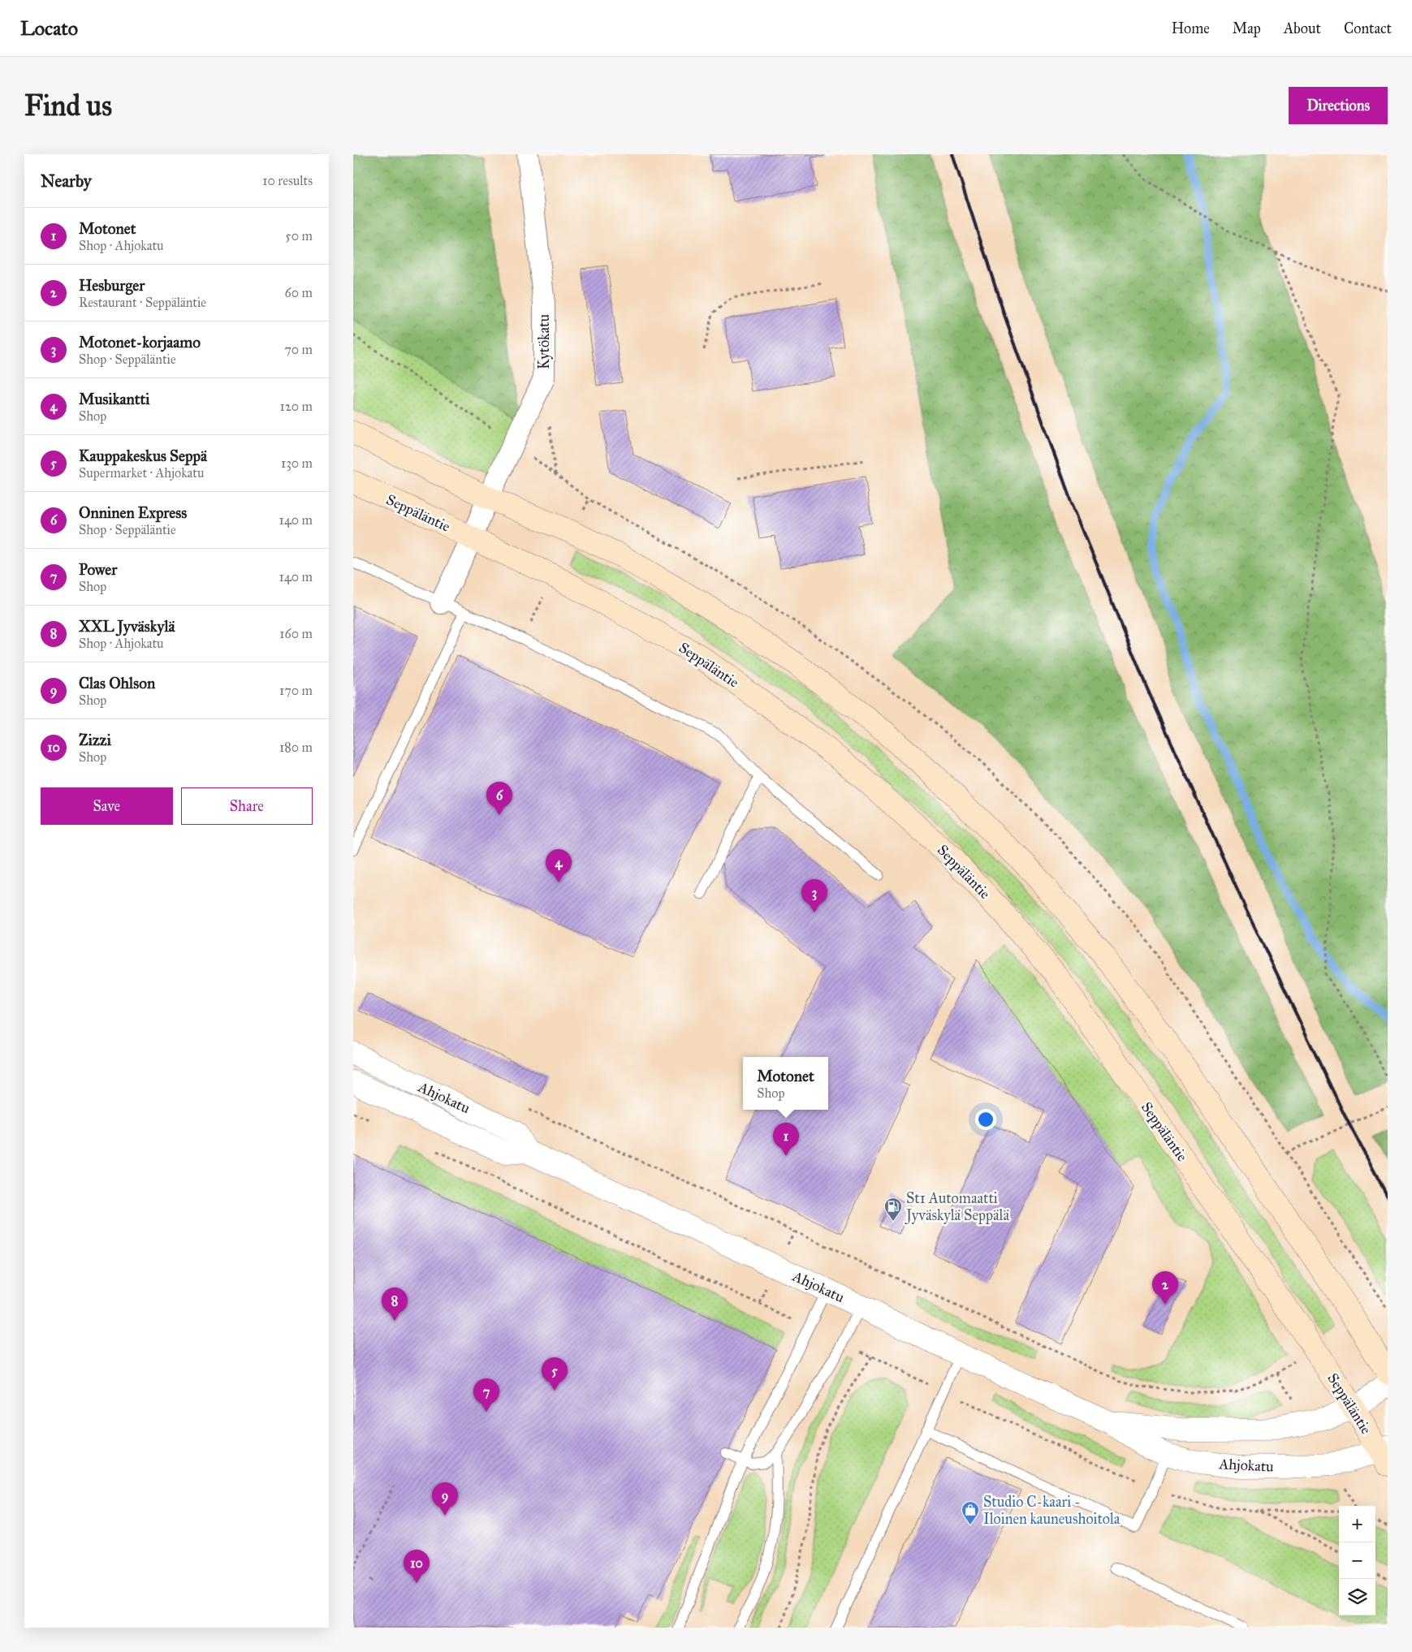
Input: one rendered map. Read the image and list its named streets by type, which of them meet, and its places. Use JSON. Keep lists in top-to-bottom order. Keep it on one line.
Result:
{"streets":{"main road":["Seppäläntie"],"street":["Kytökatu","Ahjokatu"]},"crossings":[["Kytökatu","Seppäläntie"],["Seppäläntie","Ahjokatu"]],"places":{"fuel station":["St1 Automaatti Jyväskylä Seppälä"],"shop":["Studio C-kaari - Iloinen kauneushoitola"]},"page":{"header":"Locato","nav":["Home","Map","About","Contact"],"buttons":["Directions",["Save","Share"]],"title":"Find us","heading":["Nearby","10 results"],"list":[{"mark":"1","name":"Motonet","note":"Shop · Ahjokatu","value":"50 m"},{"mark":"2","name":"Hesburger","note":"Restaurant · Seppäläntie","value":"60 m"},{"mark":"3","name":"Motonet-korjaamo","note":"Shop · Seppäläntie","value":"70 m"},{"mark":"4","name":"Musikantti","note":"Shop","value":"120 m"},{"mark":"5","name":"Kauppakeskus Seppä","note":"Supermarket · Ahjokatu","value":"130 m"},{"mark":"6","name":"Onninen Express","note":"Shop · Seppäläntie","value":"140 m"},{"mark":"7","name":"Power","note":"Shop","value":"140 m"},{"mark":"8","name":"XXL Jyväskylä","note":"Shop · Ahjokatu","value":"160 m"},{"mark":"9","name":"Clas Ohlson","note":"Shop","value":"170 m"},{"mark":"10","name":"Zizzi","note":"Shop","value":"180 m"}],"pins":["6","4","3","1","2","8","5","7","9","10"],"popup":["Motonet","Shop"],"map_buttons":["+","−"]}}
